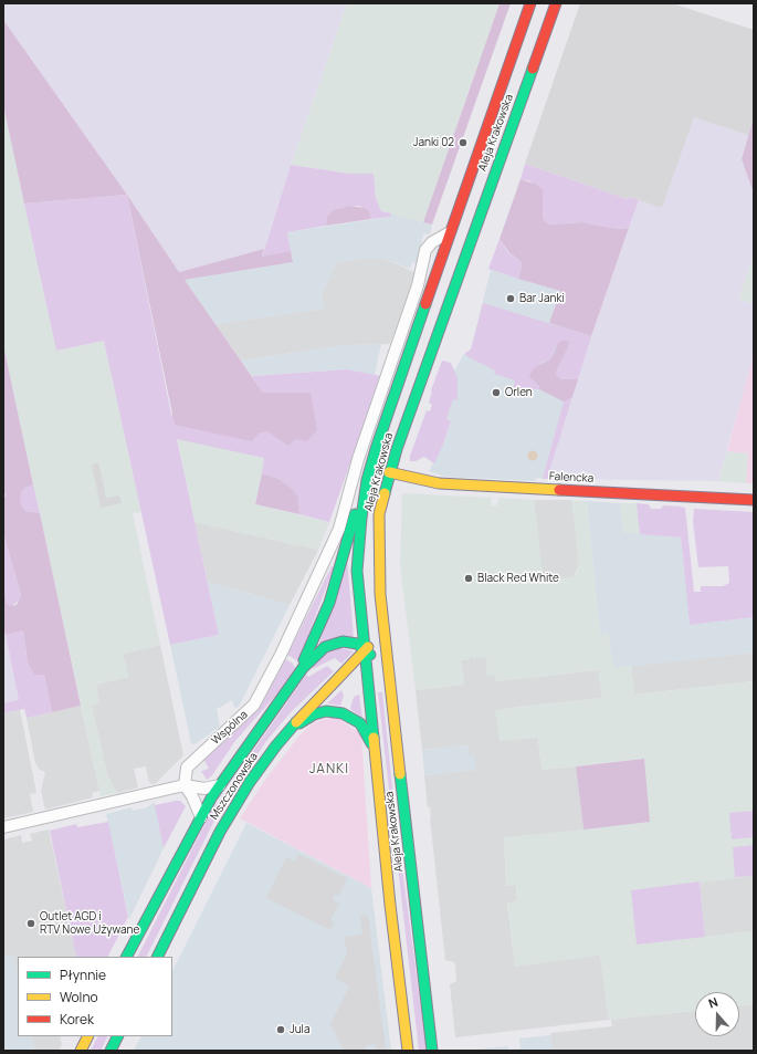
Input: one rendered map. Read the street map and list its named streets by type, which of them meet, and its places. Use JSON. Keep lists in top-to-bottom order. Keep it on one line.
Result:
{"streets":{"main road":["Aleja Krakowska","Falencka","Mszczonowska"],"street":["Wspólna"]},"crossings":[["Aleja Krakowska","Falencka"],["Aleja Krakowska","Wspólna"],["Aleja Krakowska","Mszczonowska"]],"districts":["JANKI"],"places":["Janki 02","Bar Janki","Orlen","Black Red White","Outlet AGD i RTV Nowe Używane","Jula"],"legend":["Płynnie","Wolno","Korek"],"north":"top"}
